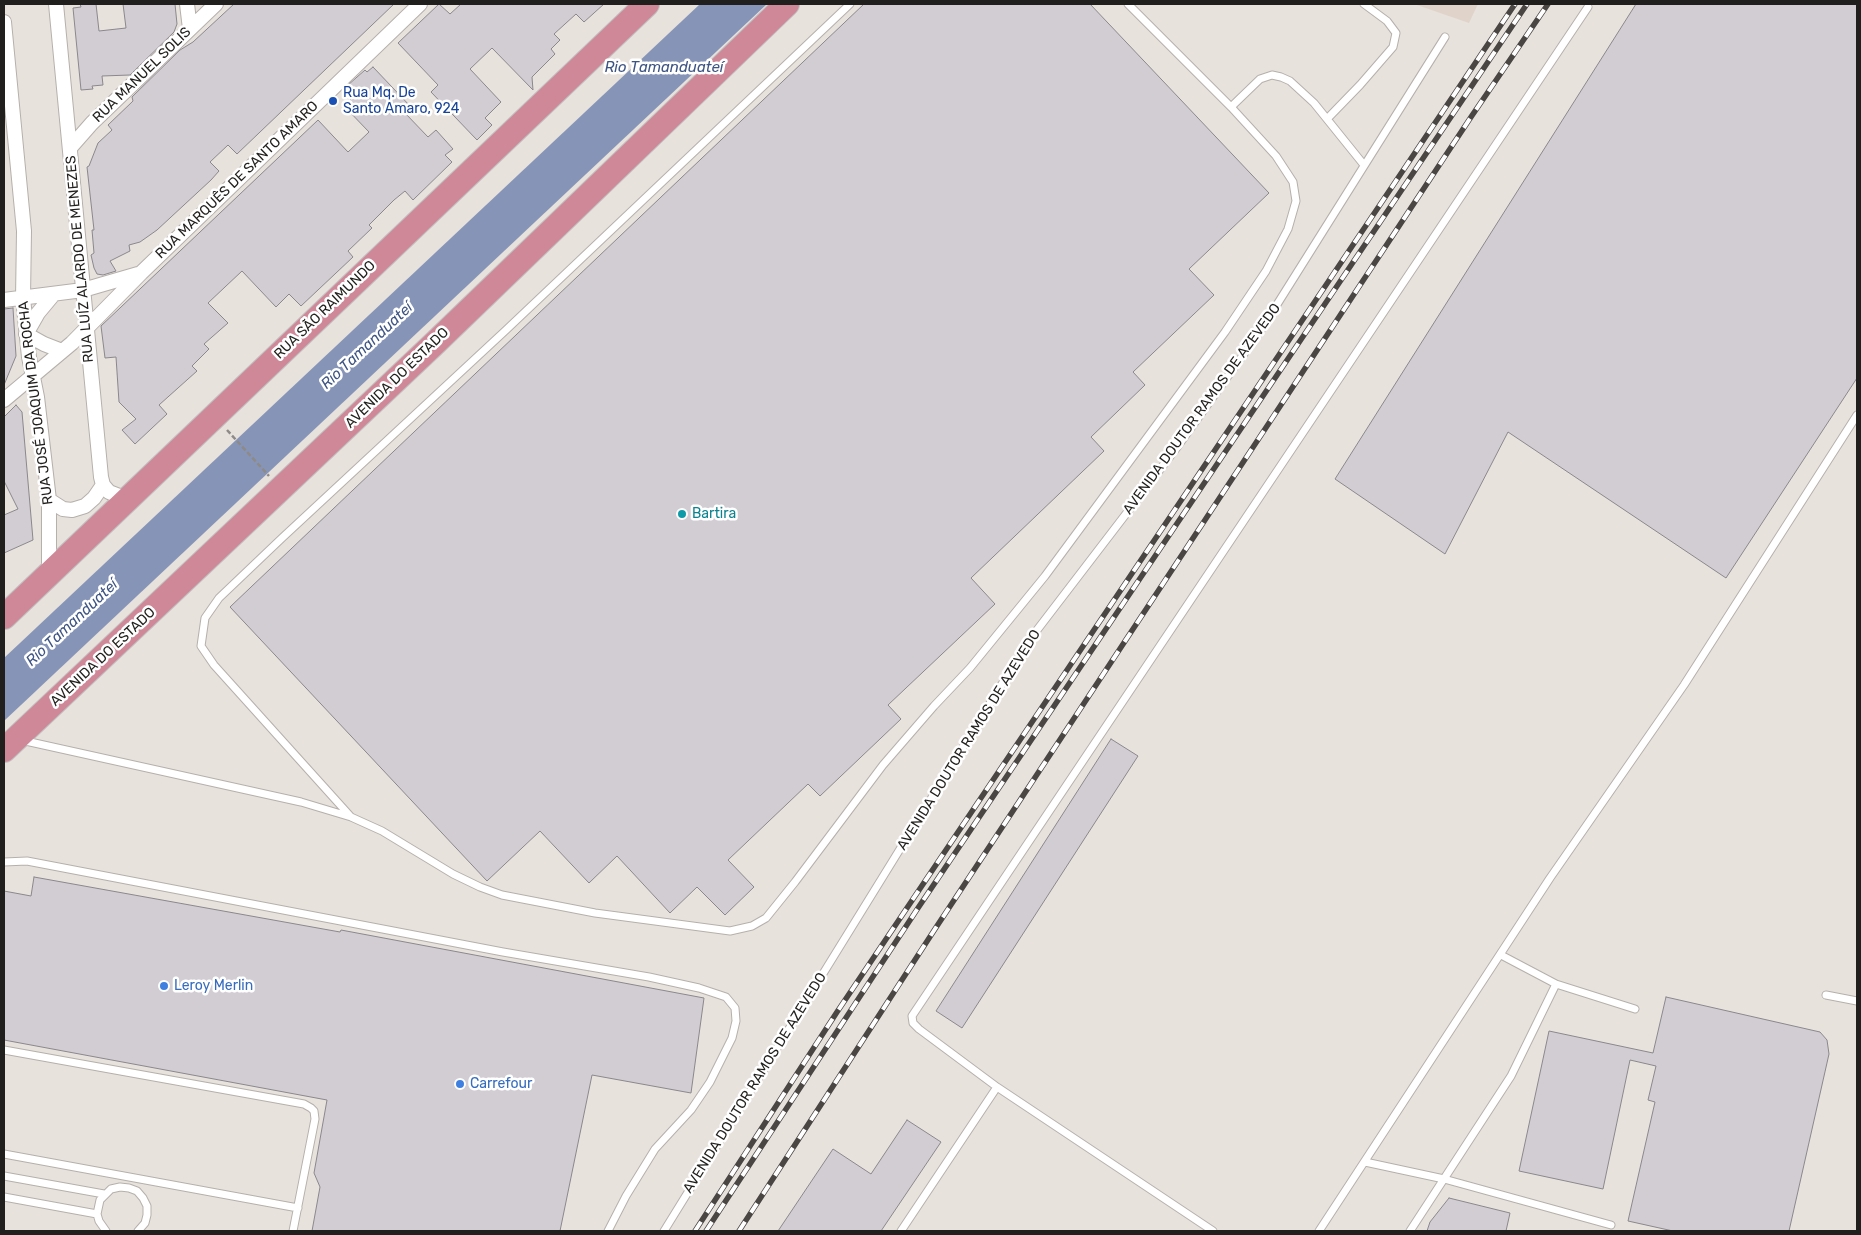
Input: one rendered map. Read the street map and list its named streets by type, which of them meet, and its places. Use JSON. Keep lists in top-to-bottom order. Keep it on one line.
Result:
{"streets":{"highway":["RUA SÃO RAIMUNDO","AVENIDA DO ESTADO"],"street":["RUA MANUEL SOLIS","RUA MARQUÊS DE SANTO AMARO","RUA LUÍZ ALARDO DE MENEZES","RUA JOSÉ JOAQUIM DA ROCHA"],"lane":["AVENIDA DOUTOR RAMOS DE AZEVEDO"]},"crossings":[["RUA MANUEL SOLIS","RUA LUÍZ ALARDO DE MENEZES"],["RUA MARQUÊS DE SANTO AMARO","RUA LUÍZ ALARDO DE MENEZES"],["RUA MARQUÊS DE SANTO AMARO","RUA JOSÉ JOAQUIM DA ROCHA"],["RUA SÃO RAIMUNDO","RUA JOSÉ JOAQUIM DA ROCHA"]],"water":["Rio Tamanduateí"],"places":["Rua Mq. De Santo Amaro, 924","Bartira","Leroy Merlin","Carrefour"]}
